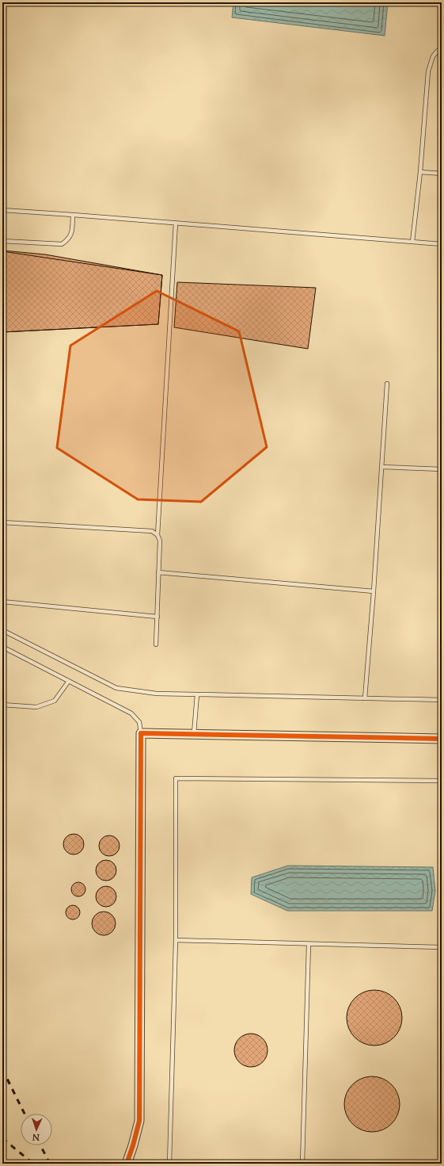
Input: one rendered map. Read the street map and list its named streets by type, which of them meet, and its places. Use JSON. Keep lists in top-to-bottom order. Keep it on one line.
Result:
{"north":"bottom"}
